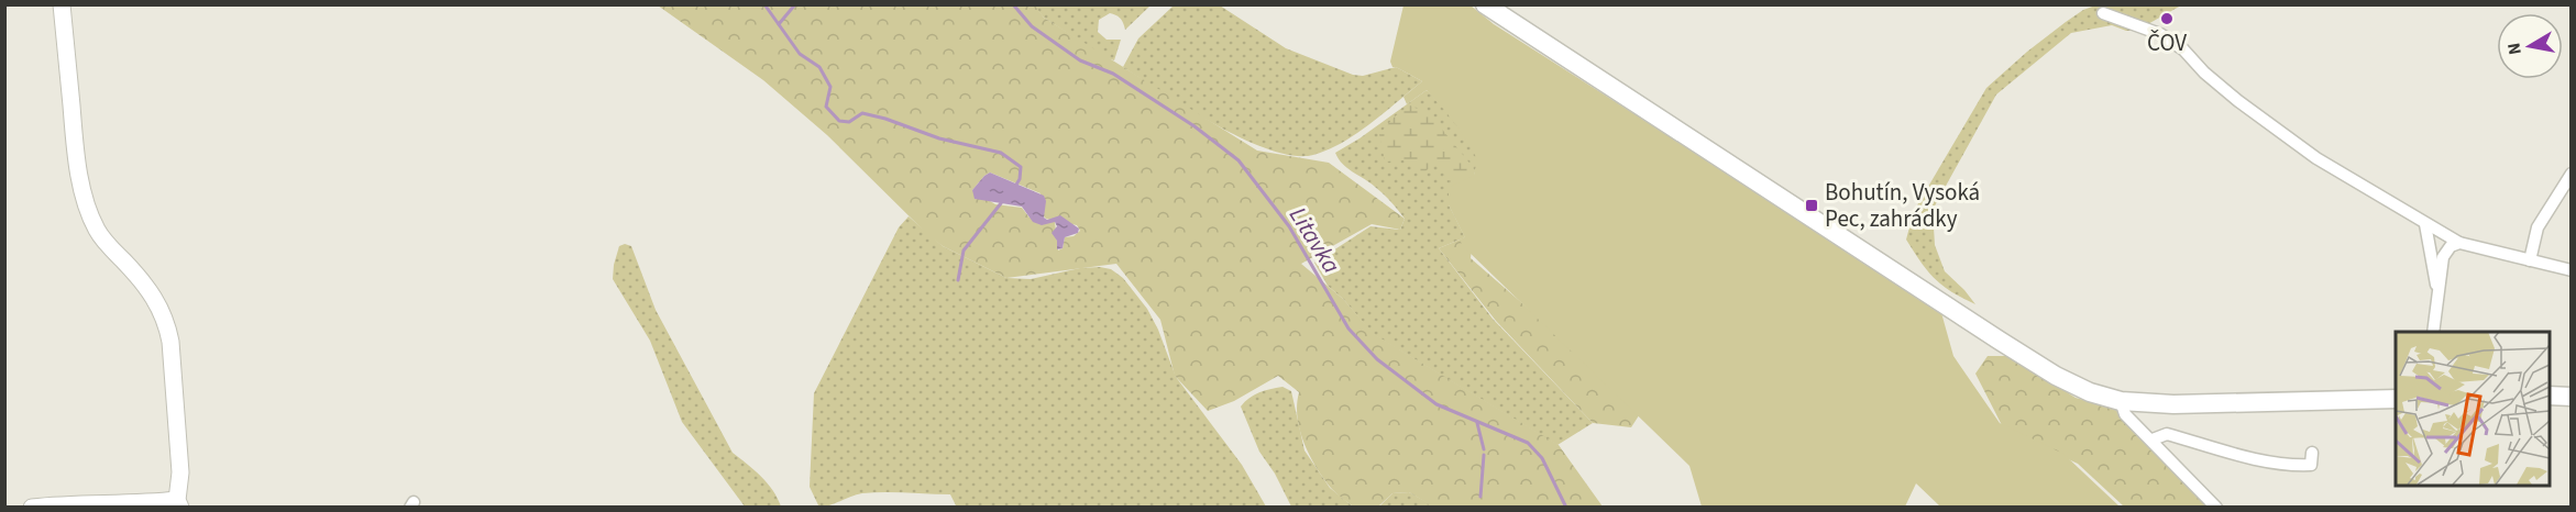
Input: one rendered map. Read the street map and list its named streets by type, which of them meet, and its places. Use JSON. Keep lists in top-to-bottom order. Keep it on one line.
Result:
{"water":["Litavka"],"places":{"other":["ČOV"],"transit":["Bohutín, Vysoká Pec, zahrádky"]},"north":"left"}
